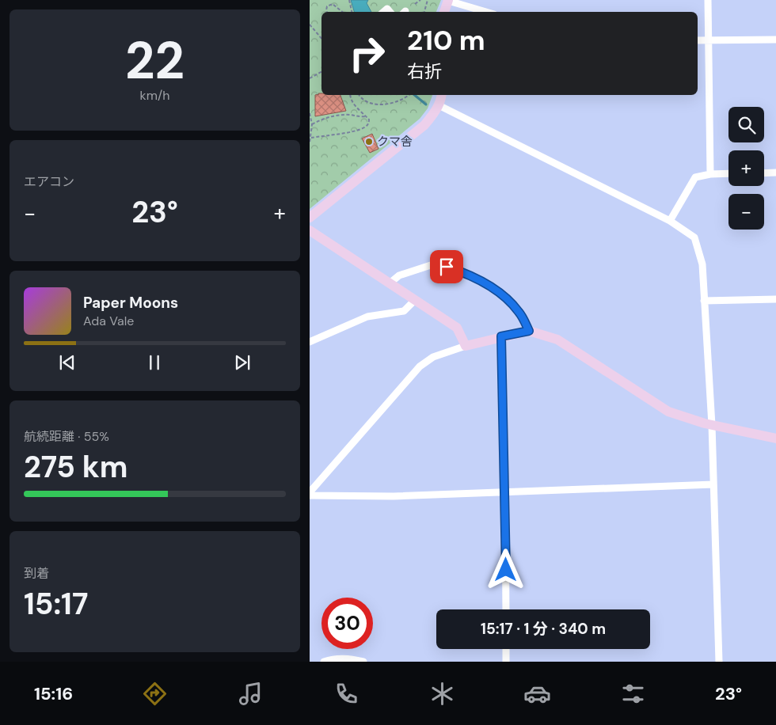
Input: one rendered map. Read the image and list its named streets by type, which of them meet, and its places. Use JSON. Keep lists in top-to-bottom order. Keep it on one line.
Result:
{"places":["クマ舎"],"page":{"tile":[["22","km/h"],"エアコン",["航続距離 · 55%","275 km"],["到着","15:17"]],"turn":["210 m","右折"],"map_buttons":["+","−"],"heat":["−","23°","+"],"song":["Paper Moons","Ada Vale"],"limit":"30","trip":"15:17 · 1 分 · 340 m","tabs":["15:16","23°"]}}
